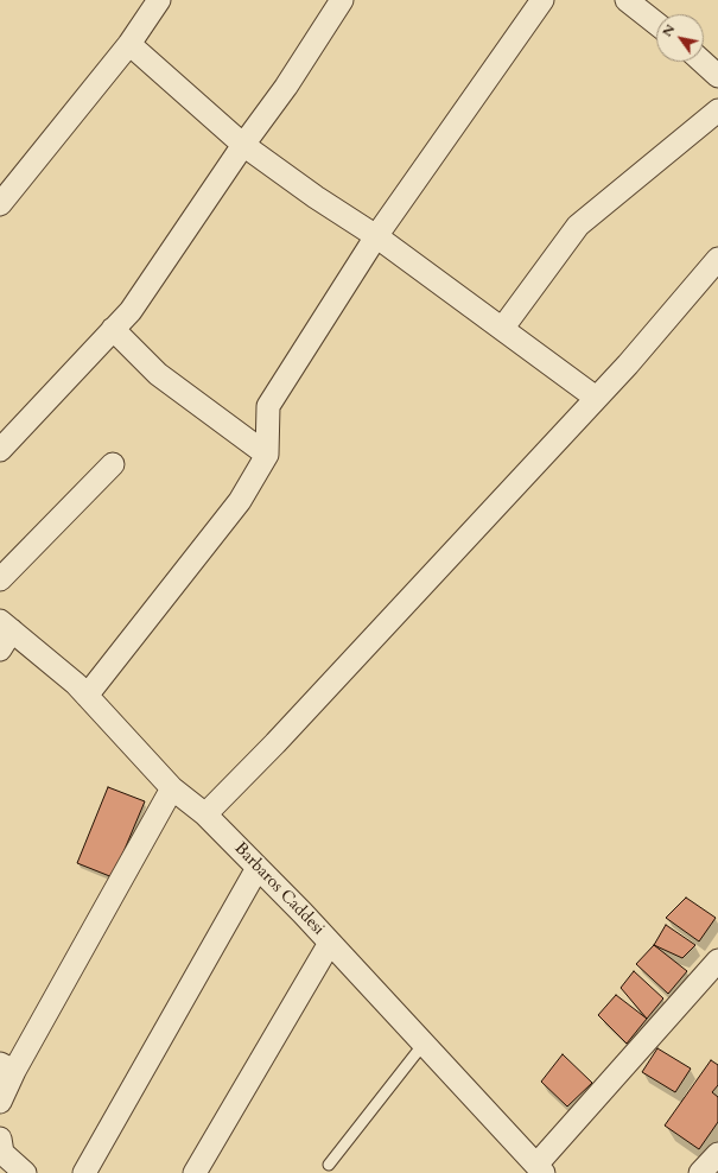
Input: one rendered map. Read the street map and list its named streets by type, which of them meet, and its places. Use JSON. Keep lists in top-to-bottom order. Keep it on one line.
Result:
{"streets":{"street":["Barbaros Caddesi"]},"north":"top left"}
